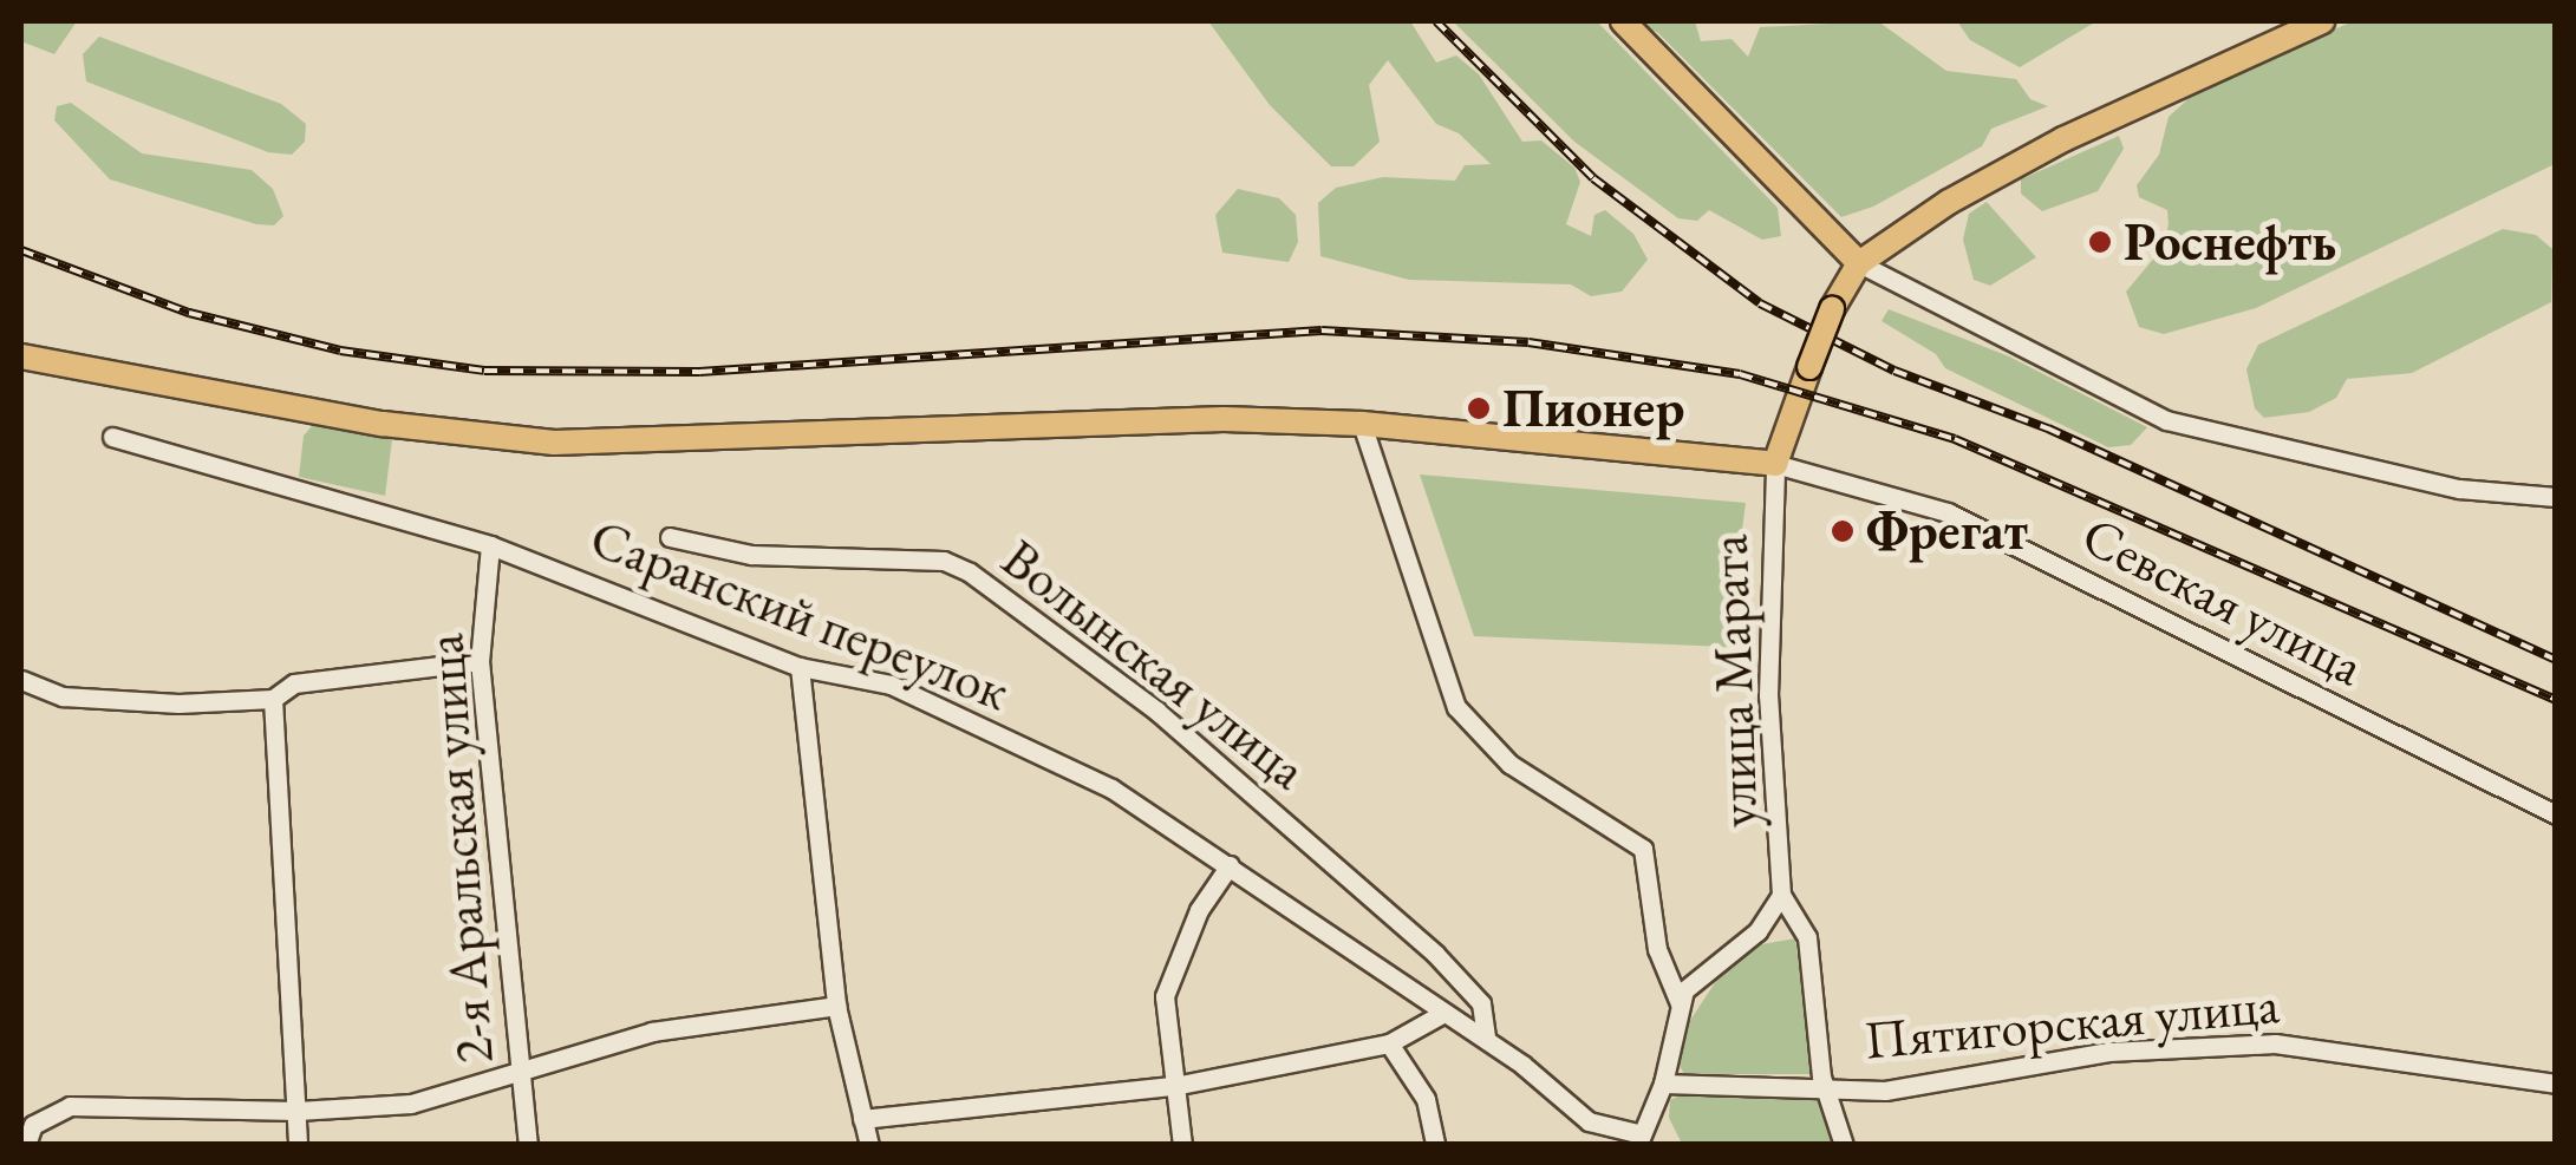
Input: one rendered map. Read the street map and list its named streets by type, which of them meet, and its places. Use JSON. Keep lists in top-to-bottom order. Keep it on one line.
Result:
{"streets":{"street":["Севская улица","Саранский переулок","Волынская улица","улица Марата","2-я Аральская улица","Пятигорская улица"]},"crossings":[["Севская улица","улица Марата"],["Саранский переулок","Волынская улица"],["Саранский переулок","2-я Аральская улица"]],"places":["Роснефть","Пионер","Фрегат"]}
